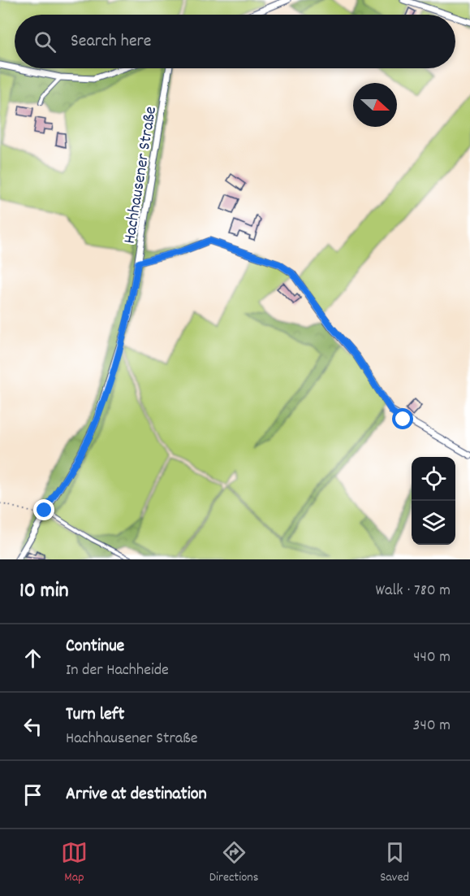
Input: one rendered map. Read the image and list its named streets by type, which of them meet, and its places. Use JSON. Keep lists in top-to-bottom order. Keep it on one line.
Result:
{"streets":{"street":["Hachhausener Straße"]},"north":"right","page":{"search":"Search here","heading":["10 min","Walk · 780 m"],"list":[["Continue","In der Hachheide","440 m"],["Turn left","Hachhausener Straße","340 m"],"Arrive at destination"],"nav":["Map","Directions","Saved"]}}
